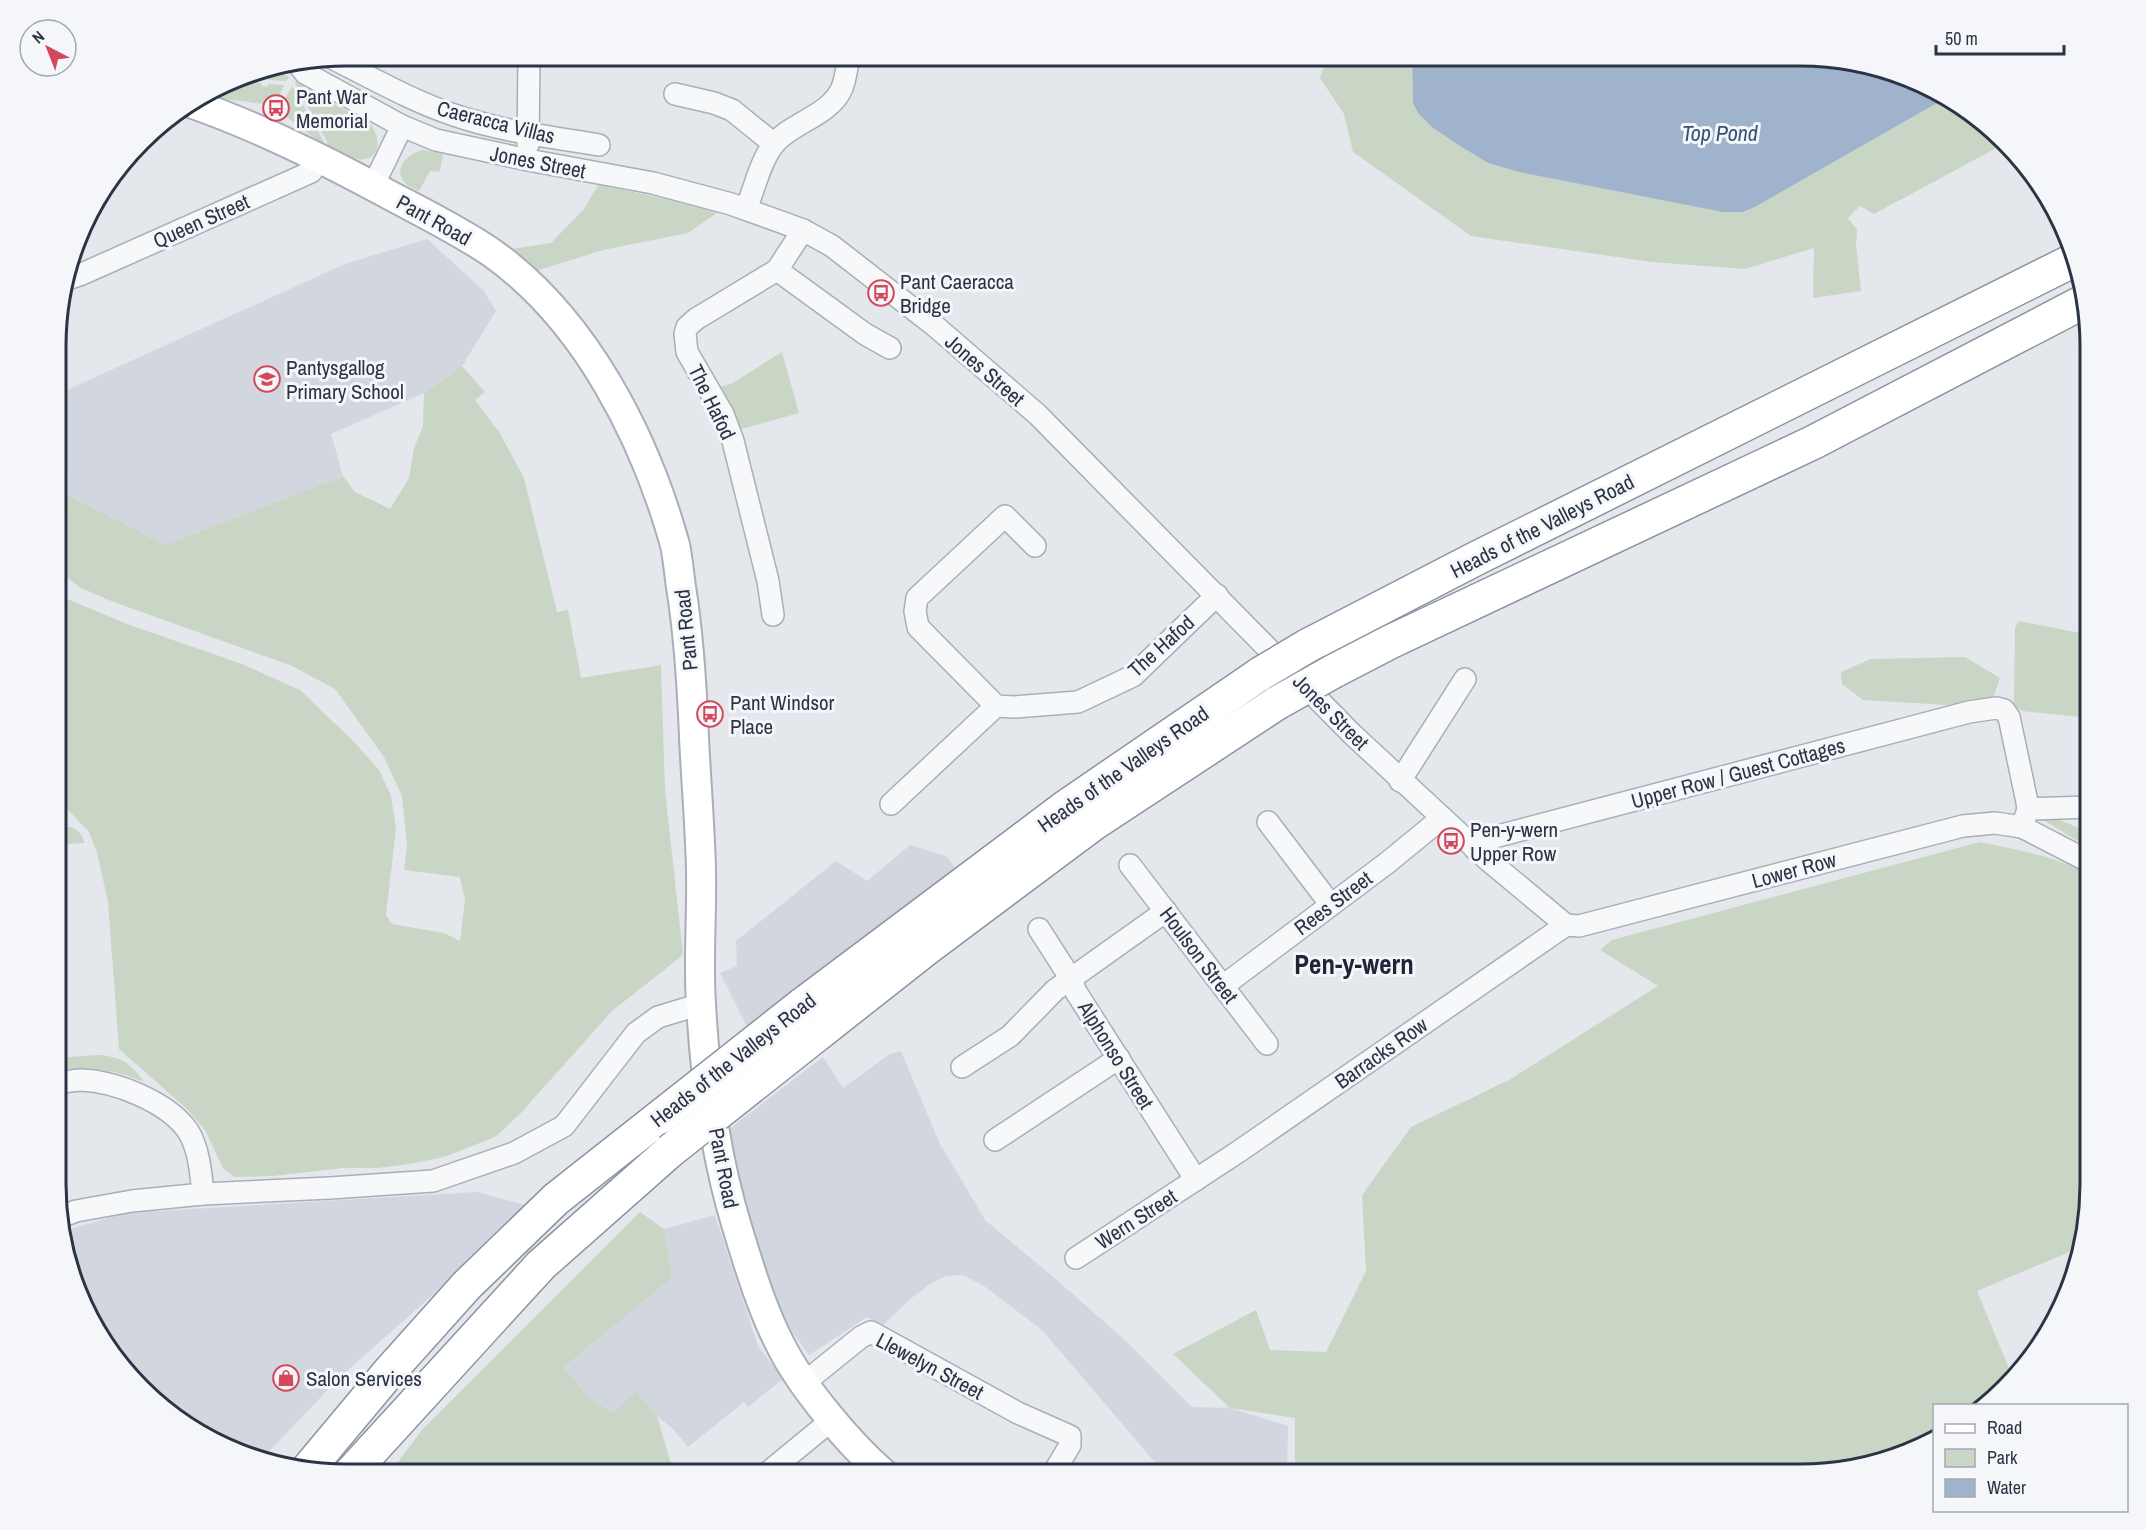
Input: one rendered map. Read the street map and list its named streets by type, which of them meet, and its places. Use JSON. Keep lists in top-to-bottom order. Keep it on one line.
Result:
{"streets":{"highway":["Heads of the Valleys Road"],"street":["Caeracca Villas","Jones Street","Pant Road","Queen Street","The Hafod","Upper Row / Guest Cottages","Lower Row","Rees Street","Houlson Street","Barracks Row","Alphonso Street","Wern Street","Llewelyn Street"]},"crossings":[["Jones Street","The Hafod"],["Jones Street","Upper Row / Guest Cottages"],["Jones Street","Lower Row"],["Jones Street","Rees Street"],["Jones Street","Barracks Row"],["Pant Road","Queen Street"],["Pant Road","Llewelyn Street"],["Upper Row / Guest Cottages","Lower Row"],["Lower Row","Barracks Row"],["Rees Street","Houlson Street"],["Barracks Row","Alphonso Street"],["Barracks Row","Wern Street"],["Alphonso Street","Wern Street"]],"districts":["Pen-y-wern"],"water":["Top Pond"],"places":{"bus stop":["Pant War Memorial","Pant Caeracca Bridge","Pant Windsor Place","Pen-y-wern Upper Row"],"school or university":["Pantysgallog Primary School"],"shop":["Salon Services"]},"legend":["Road","Park","Water"],"scale_bar":"50 m","north":"top left"}
